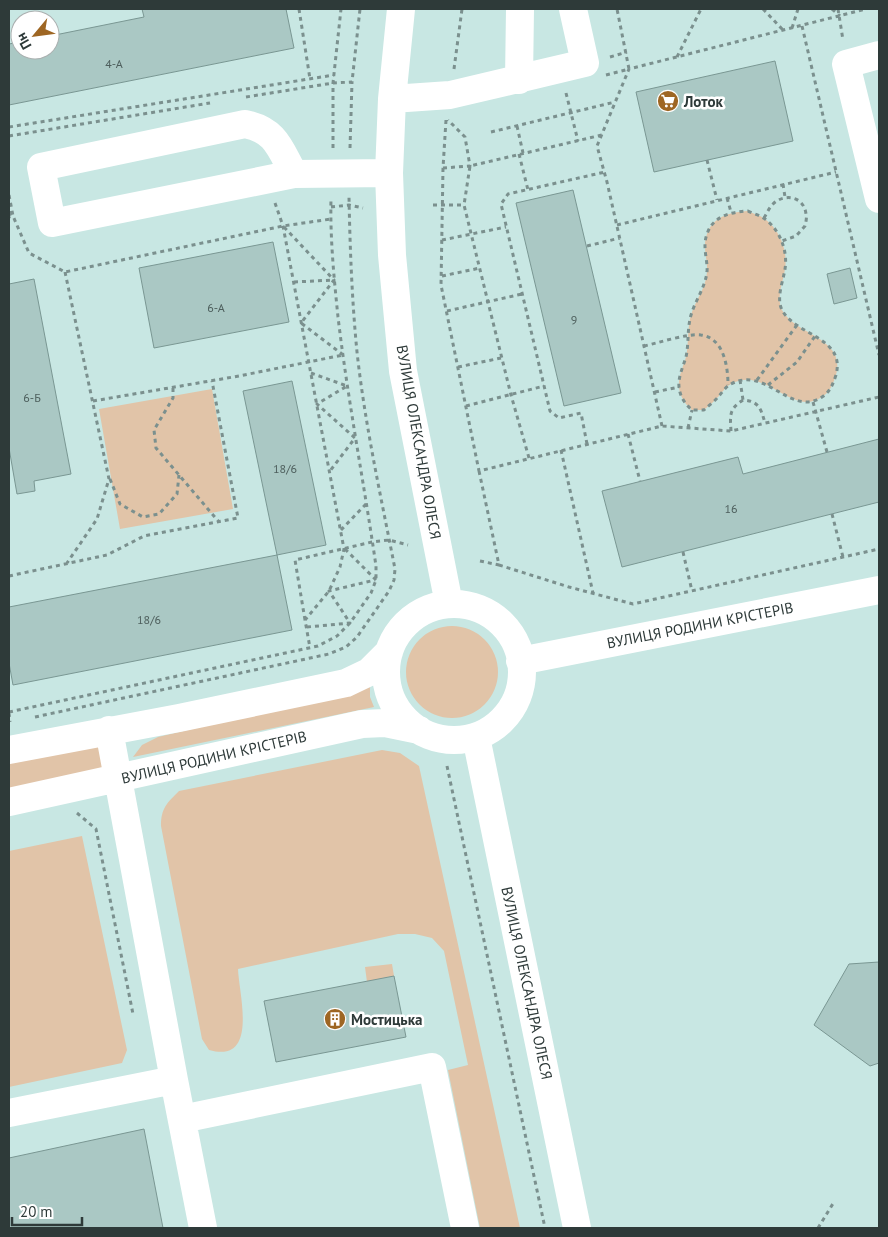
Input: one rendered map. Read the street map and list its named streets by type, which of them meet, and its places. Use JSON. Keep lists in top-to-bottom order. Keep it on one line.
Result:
{"streets":{"street":["ВУЛИЦЯ ОЛЕКСАНДРА ОЛЕСЯ","ВУЛИЦЯ РОДИНИ КРІСТЕРІВ"]},"crossings":[["ВУЛИЦЯ ОЛЕКСАНДРА ОЛЕСЯ","ВУЛИЦЯ РОДИНИ КРІСТЕРІВ"]],"places":{"supermarket":["Лоток"],"building":["Мостицька"]},"house_numbers":["4-А","6-А","9","6-Б","18/6","16","18/6"],"scale_bar":"20 m","north":"bottom left"}
